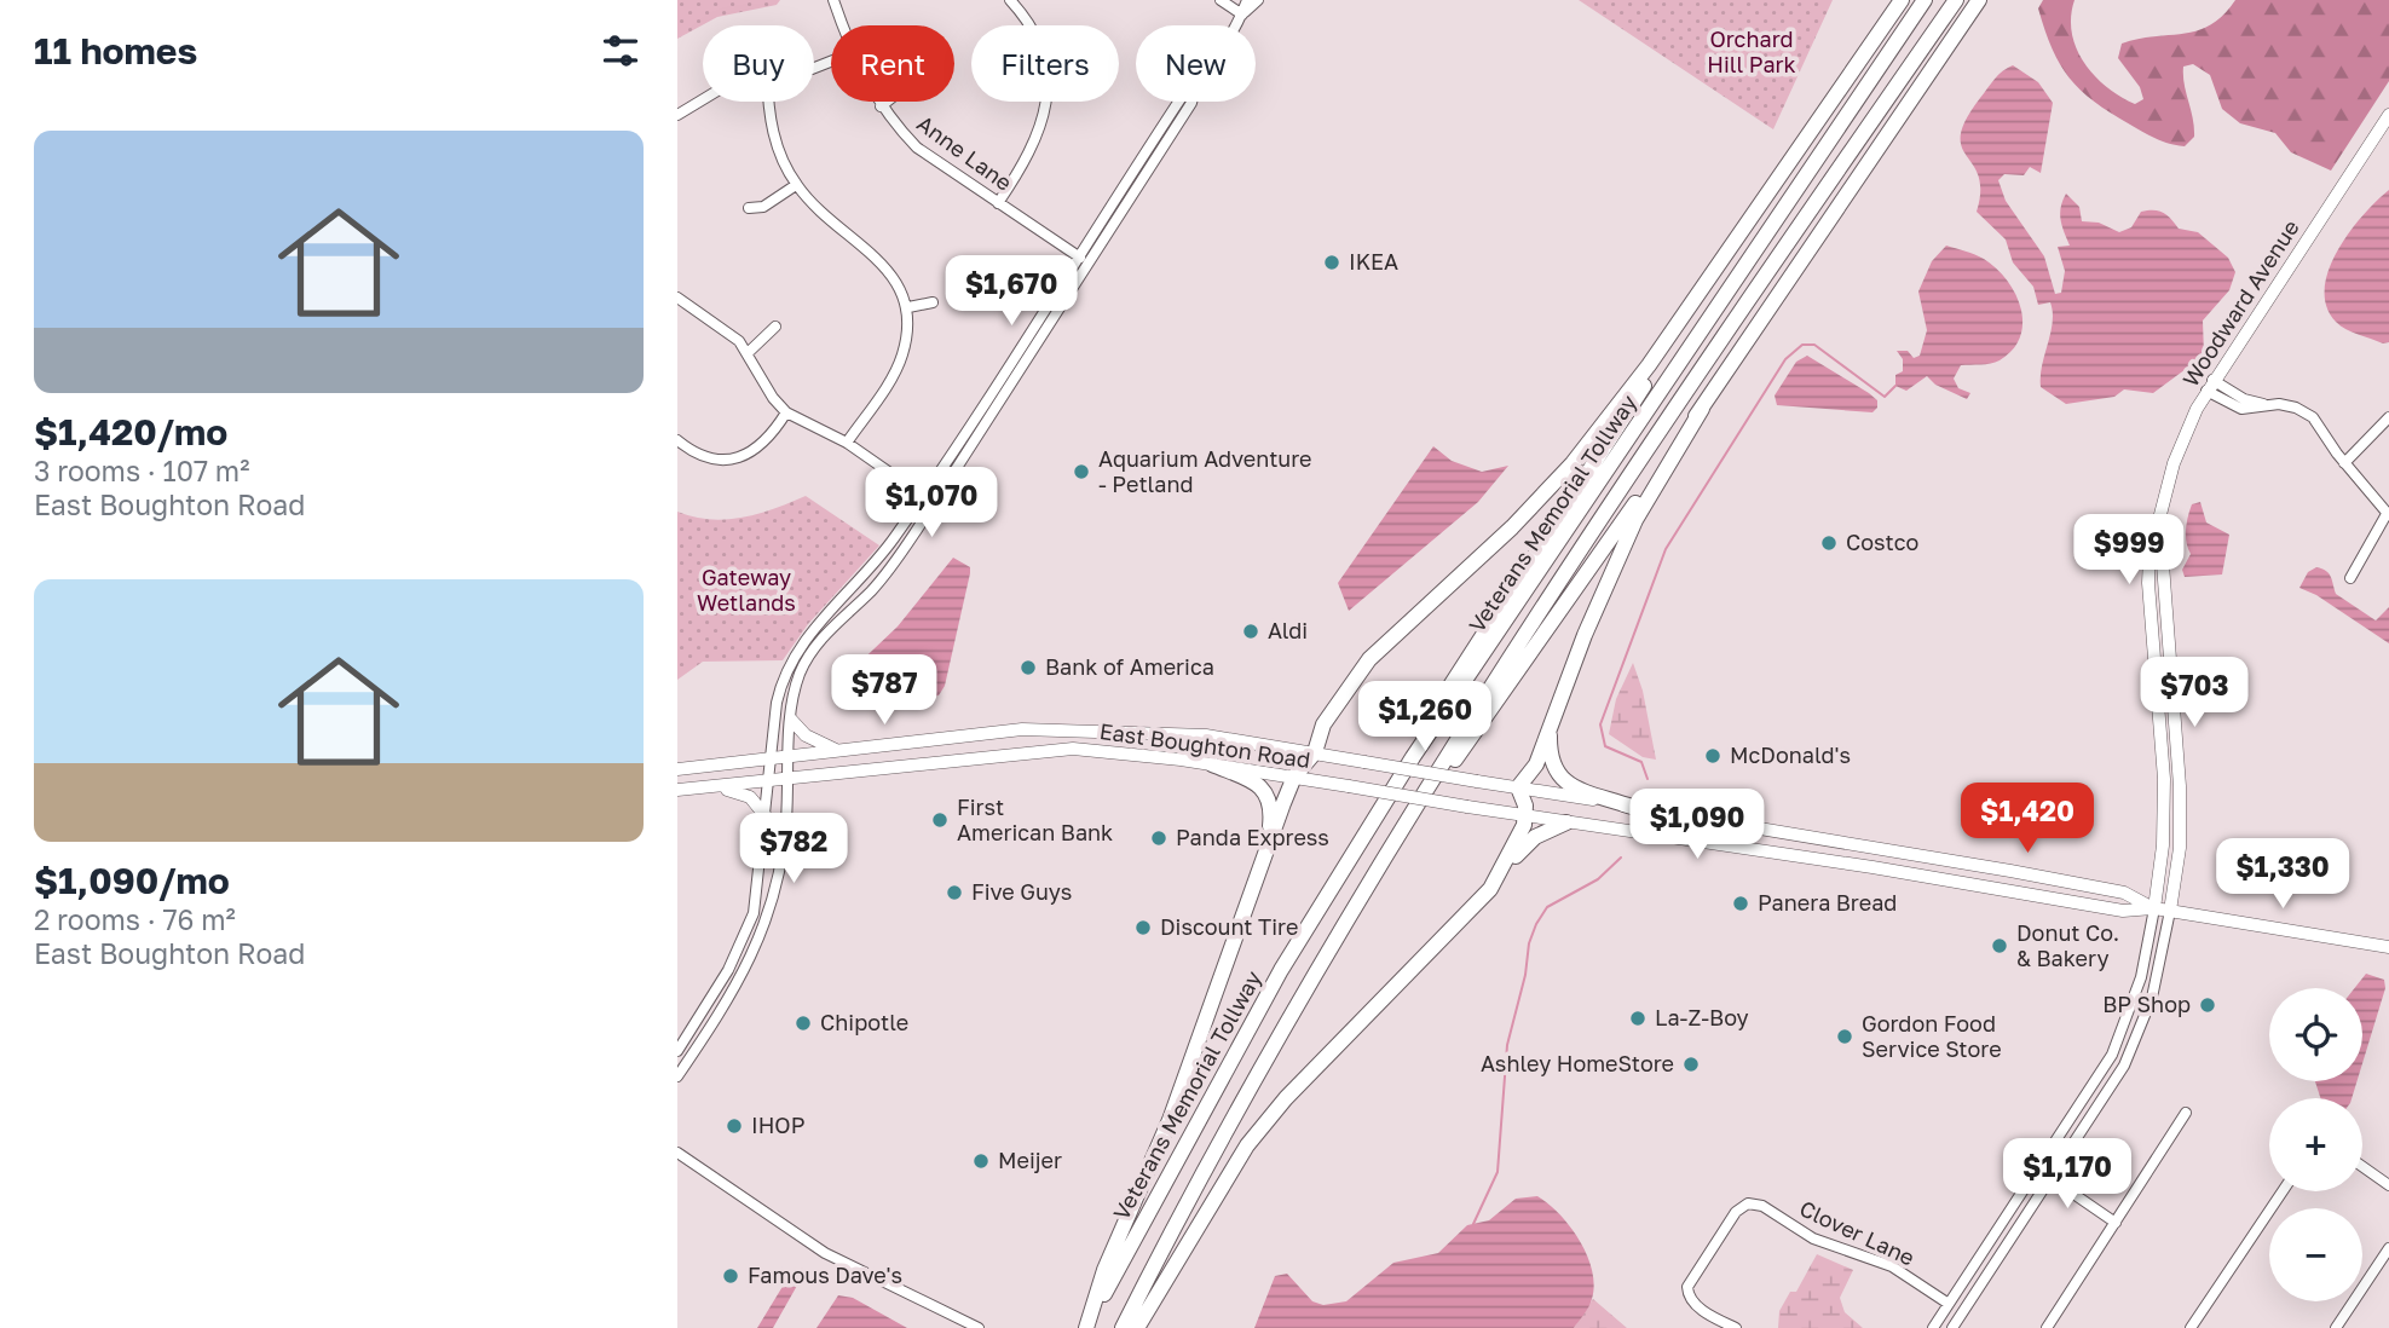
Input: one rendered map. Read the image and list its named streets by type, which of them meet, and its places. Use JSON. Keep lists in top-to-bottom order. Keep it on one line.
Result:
{"streets":{"highway":["Veterans Memorial Tollway"],"main road":["Woodward Avenue","East Boughton Road"],"street":["Anne Lane","Clover Lane"]},"crossings":[["Woodward Avenue","East Boughton Road"],["Woodward Avenue","Clover Lane"]],"parks":["Orchard Hill Park","Gateway Wetlands"],"places":["IKEA","Aquarium Adventure - Petland","Costco","Aldi","Bank of America","McDonald's","First American Bank","Panda Express","Five Guys","Panera Bread","Discount Tire","Donut Co. & Bakery","BP Shop","La-Z-Boy","Chipotle","Gordon Food Service Store","Ashley HomeStore","IHOP","Meijer","Famous Dave's"],"page":{"heading":"11 homes","chip":["Buy","Rent","Filters","New"],"list":[{"name":"$1,420/mo","note":"3 rooms · 107 m² · East Boughton Road"},{"name":"$1,090/mo","note":"2 rooms · 76 m² · East Boughton Road"}],"price":["$1,670","$1,070","$999","$787","$703","$1,260","$1,420","$1,090","$782","$1,330","$1,170"],"map_buttons":["+","−"]}}
